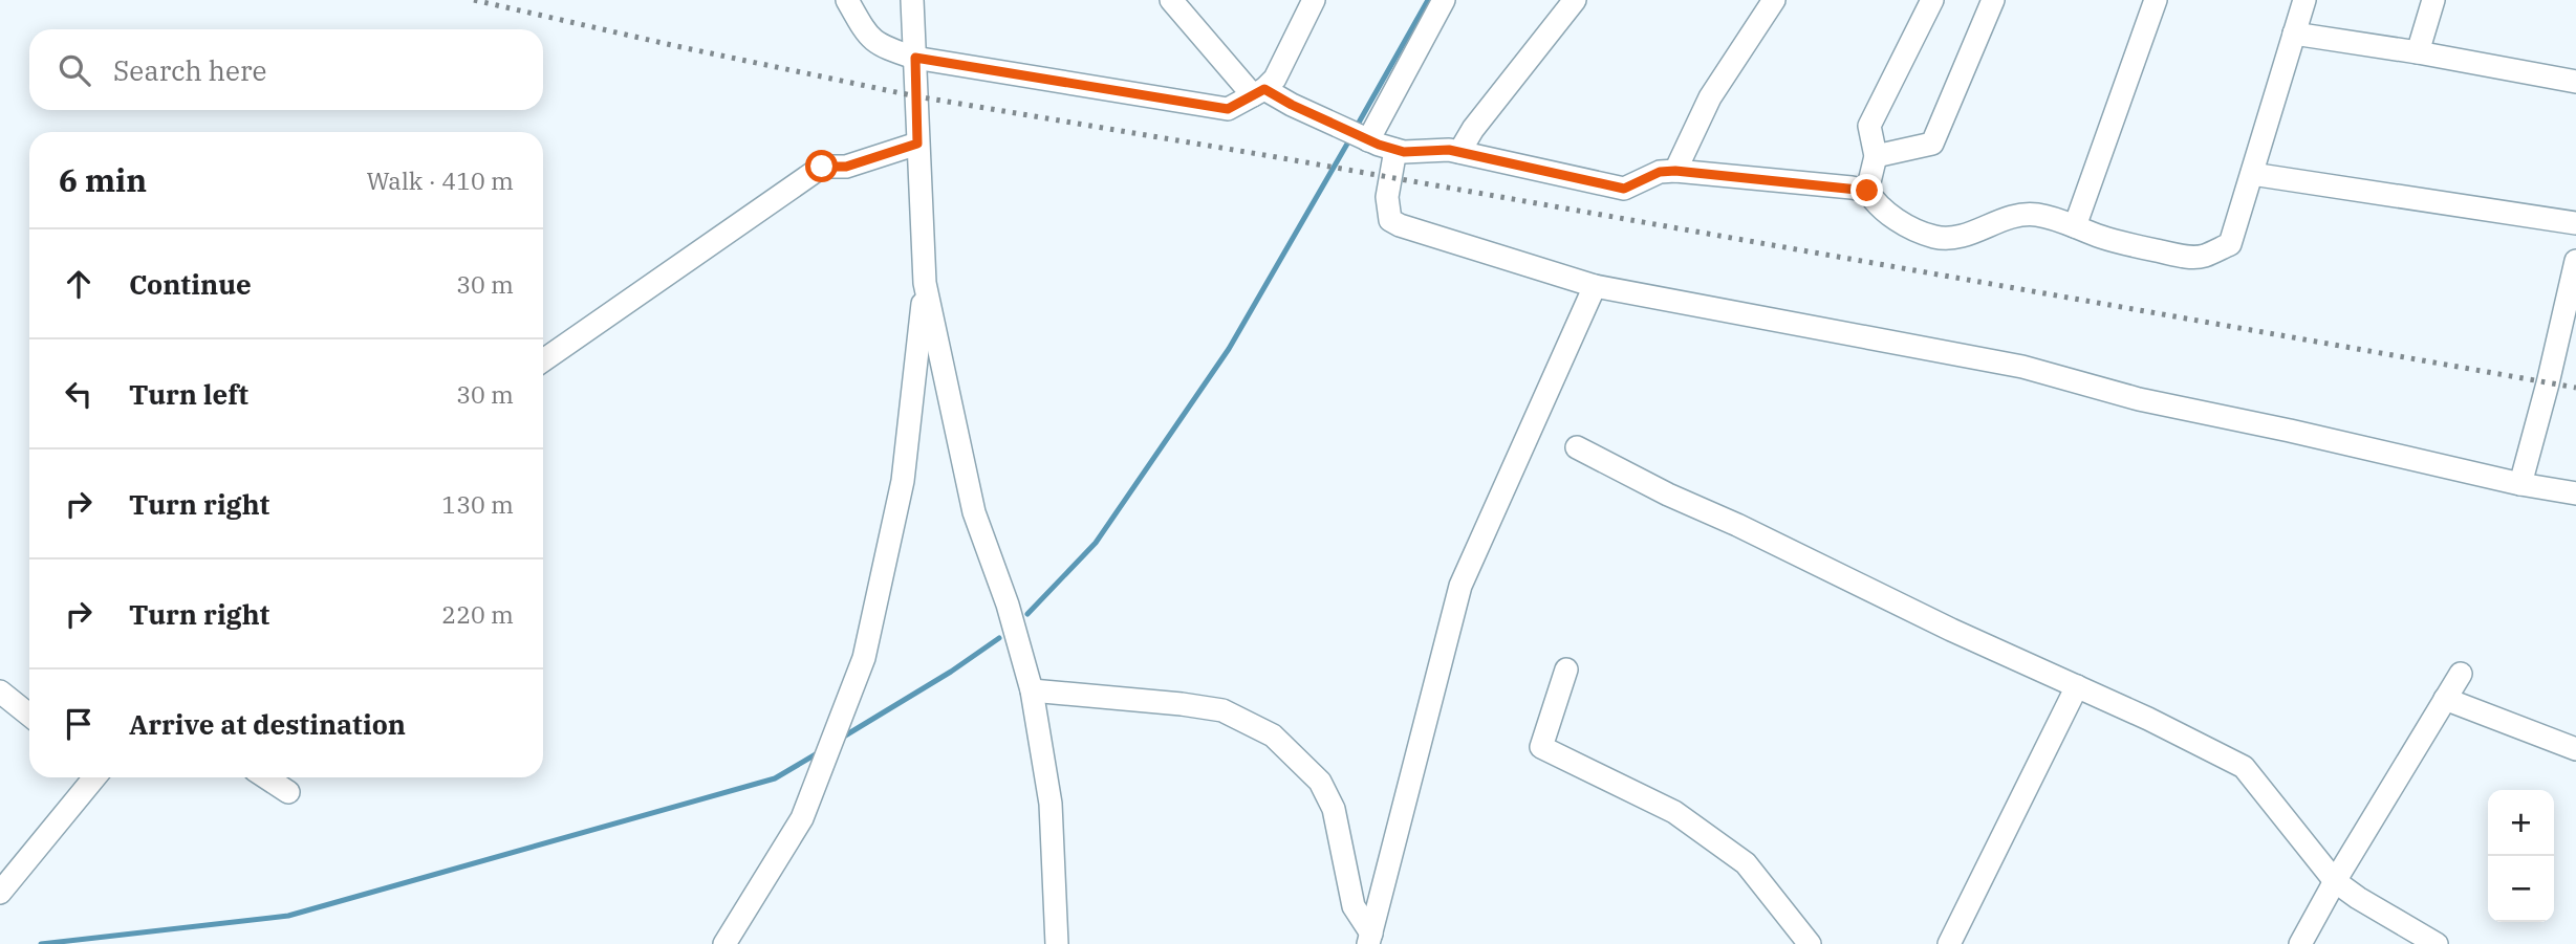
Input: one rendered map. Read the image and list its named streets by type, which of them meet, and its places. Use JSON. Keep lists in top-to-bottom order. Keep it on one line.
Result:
{"page":{"search":"Search here","heading":["6 min","Walk · 410 m"],"list":[["Continue","30 m"],["Turn left","30 m"],["Turn right","130 m"],["Turn right","220 m"],"Arrive at destination"],"map_buttons":["+","−"]}}
